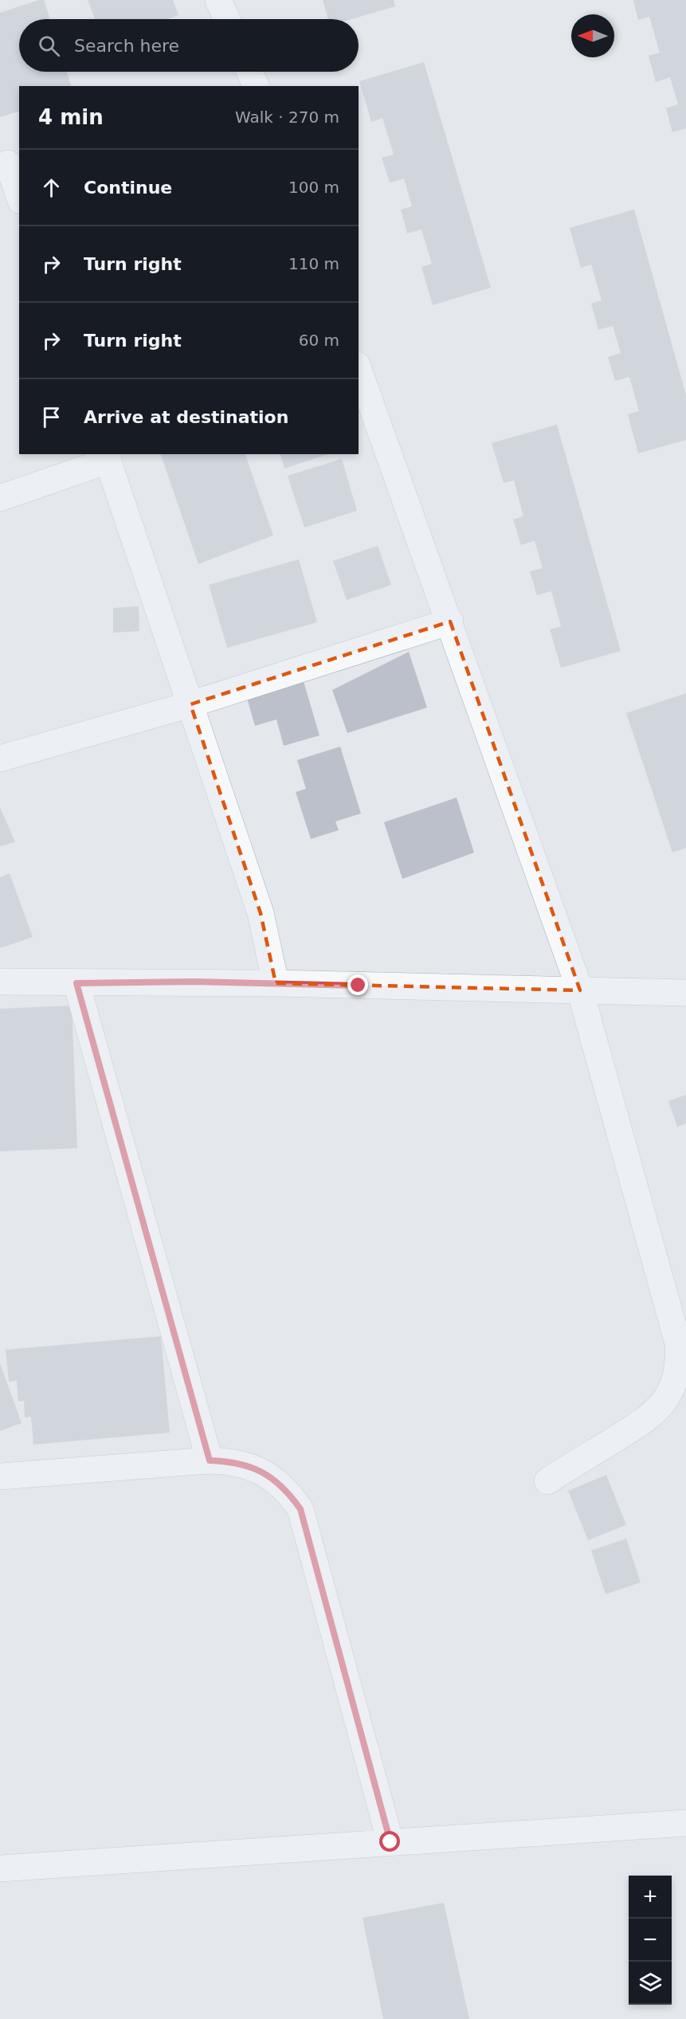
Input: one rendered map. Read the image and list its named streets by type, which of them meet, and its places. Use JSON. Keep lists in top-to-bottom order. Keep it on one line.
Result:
{"north":"left","page":{"search":"Search here","heading":["4 min","Walk · 270 m"],"list":[["Continue","100 m"],["Turn right","110 m"],["Turn right","60 m"],"Arrive at destination"],"map_buttons":["+","−"]}}
